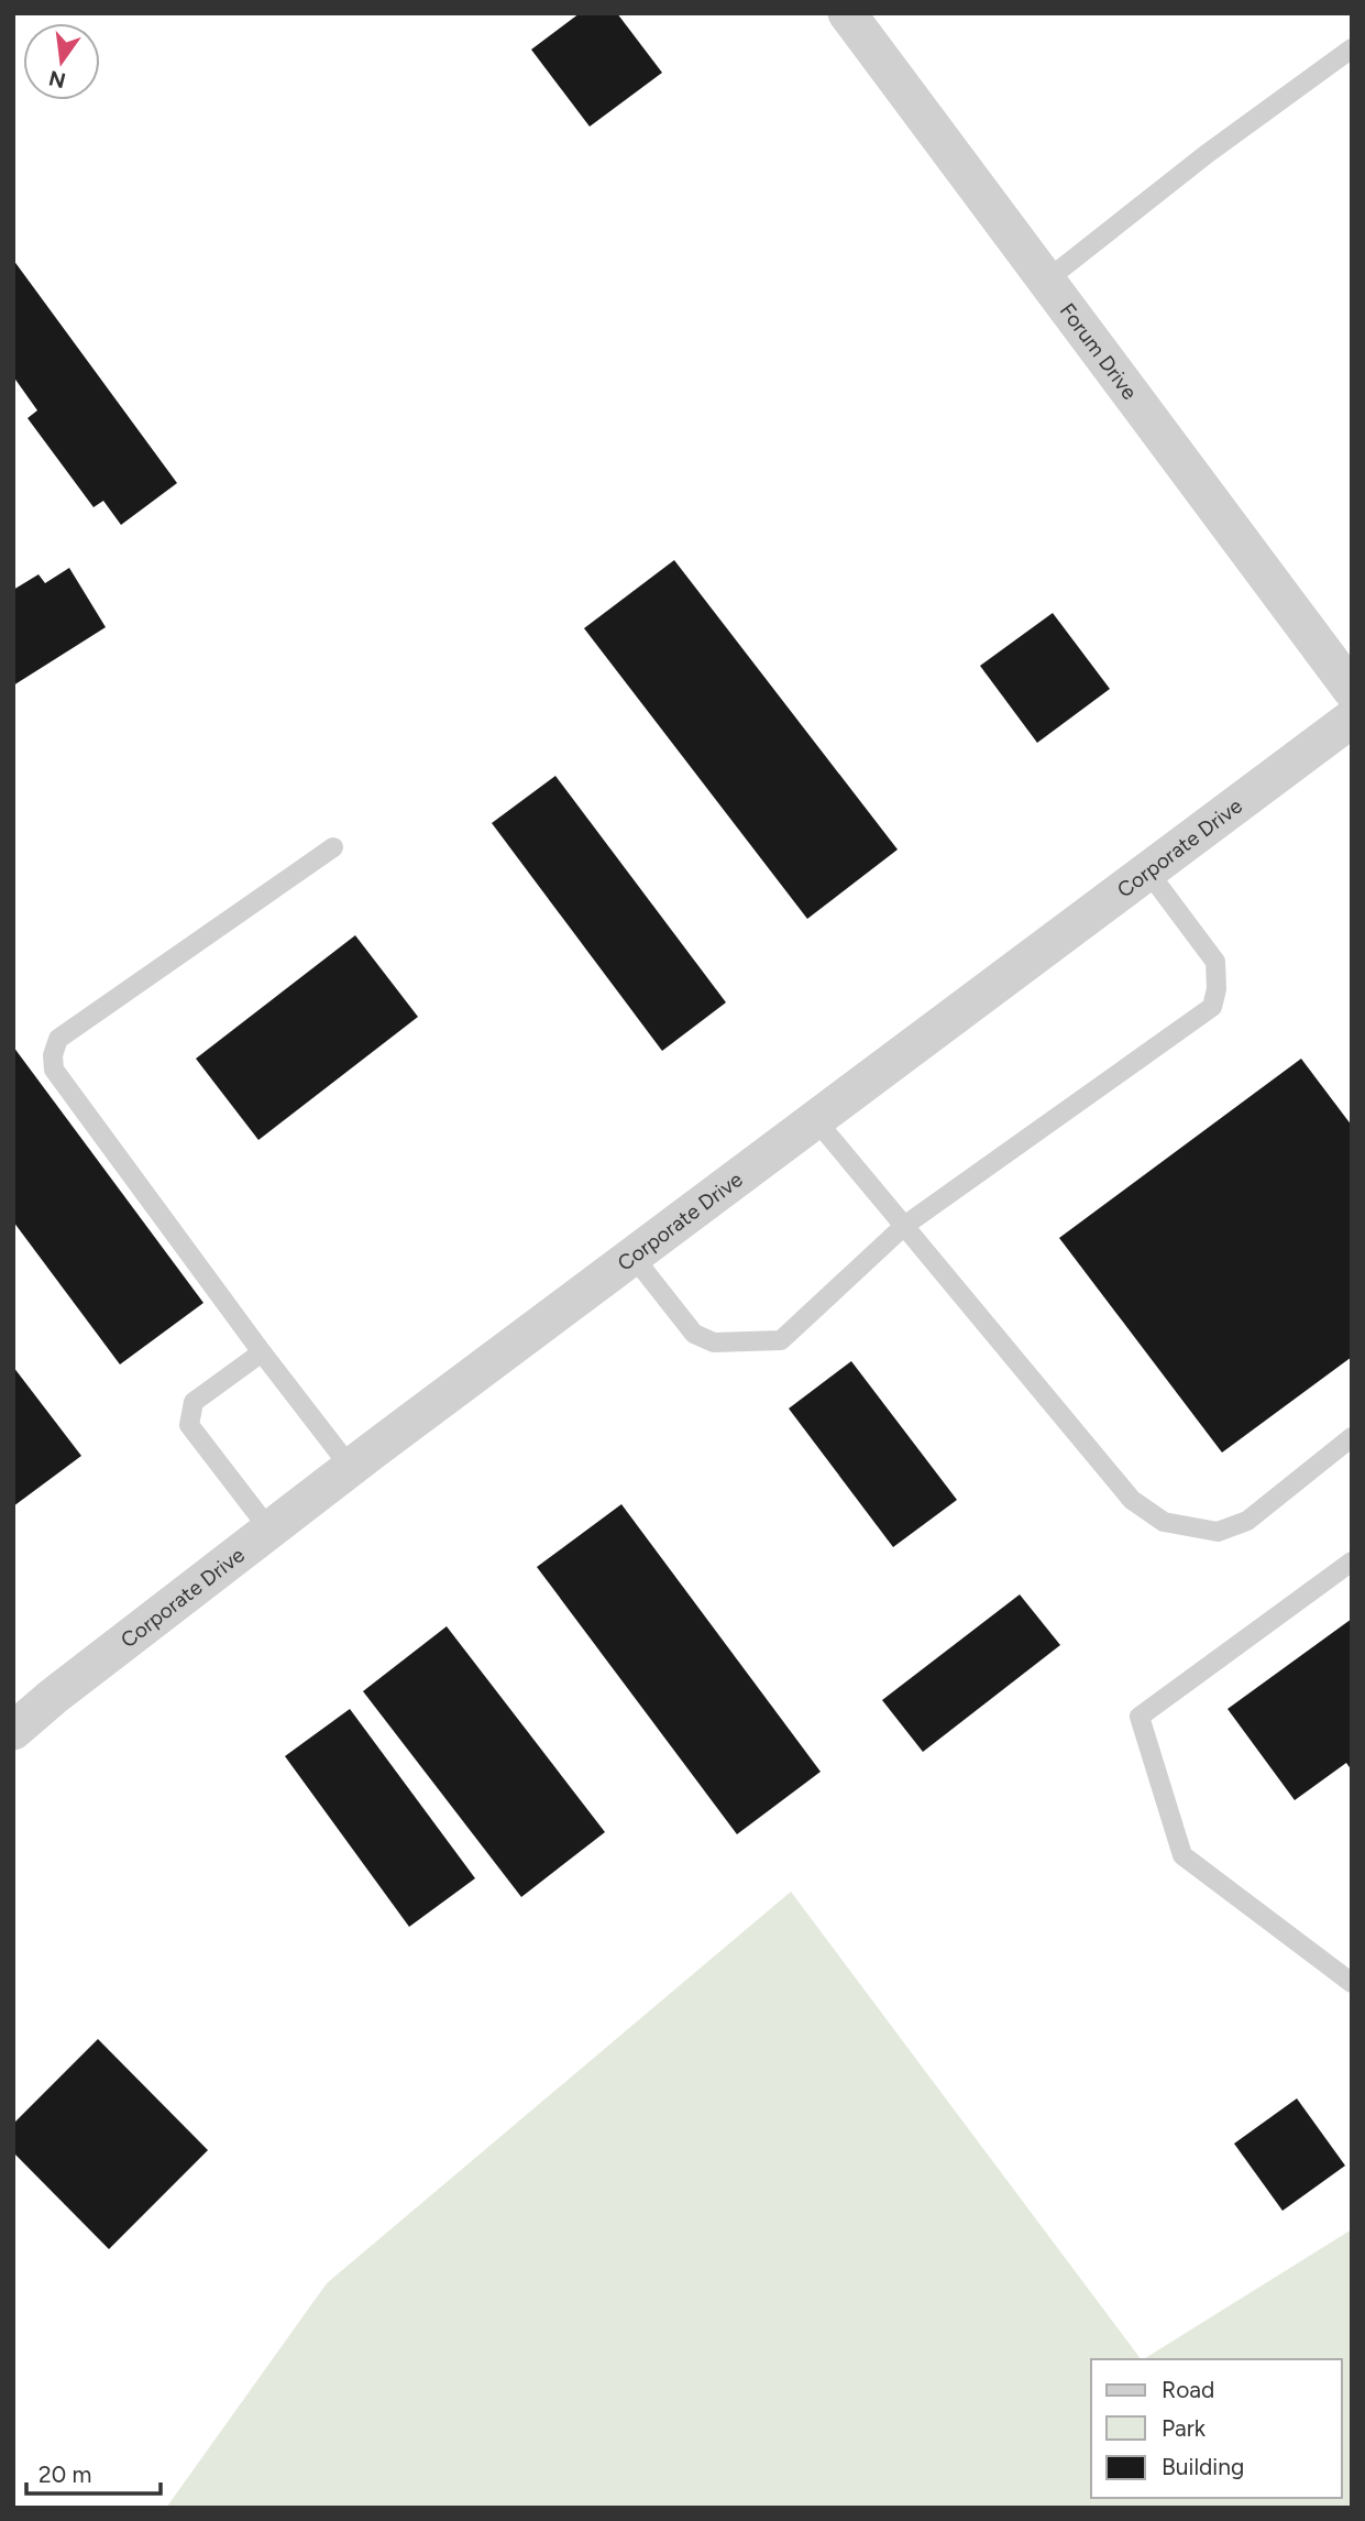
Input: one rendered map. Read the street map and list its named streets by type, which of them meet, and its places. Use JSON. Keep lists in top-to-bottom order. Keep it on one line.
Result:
{"streets":{"street":["Forum Drive","Corporate Drive"]},"legend":["Road","Park","Building"],"scale_bar":"20 m","north":"bottom"}
